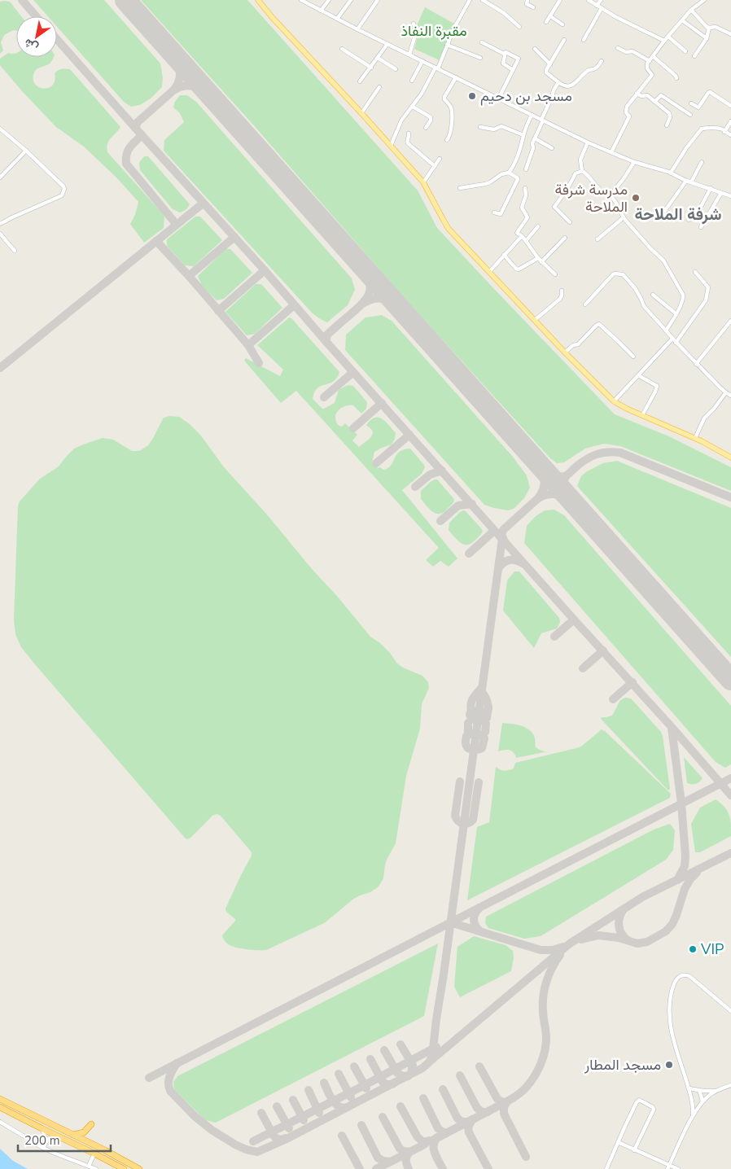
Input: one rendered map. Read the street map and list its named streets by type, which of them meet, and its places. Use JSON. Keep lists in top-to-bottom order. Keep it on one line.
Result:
{"districts":["شرفة الملاحة"],"parks":["مقبرة النفاذ"],"places":["مسجد بن دحيم","مدرسة شرفة الملاحة","VIP","مسجد المطار"],"scale_bar":"200 m","north":"bottom left"}
